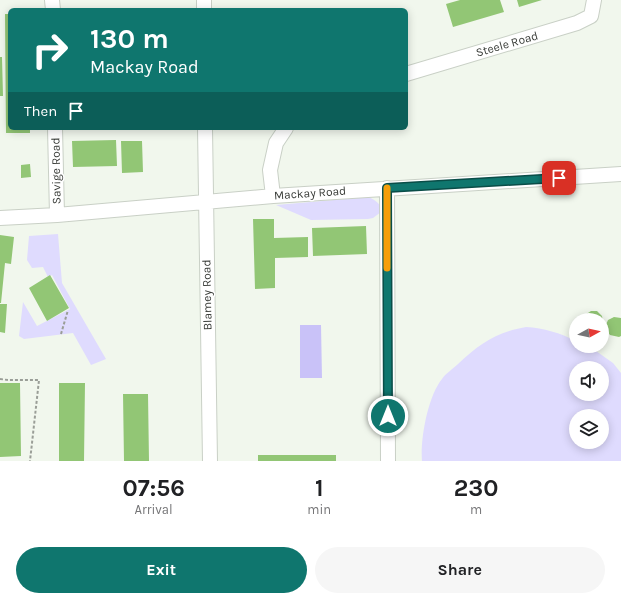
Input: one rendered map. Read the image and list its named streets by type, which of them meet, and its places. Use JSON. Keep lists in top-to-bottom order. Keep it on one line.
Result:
{"streets":{"street":["Steele Road","Savige Road","Mackay Road","Blamey Road"]},"crossings":[["Savige Road","Mackay Road"],["Mackay Road","Blamey Road"]],"north":"right","page":{"turn":["130 m","Mackay Road"],"then":"Then","eta":["07:56","Arrival","1","min","230","m"],"buttons":["Exit","Share"]}}
